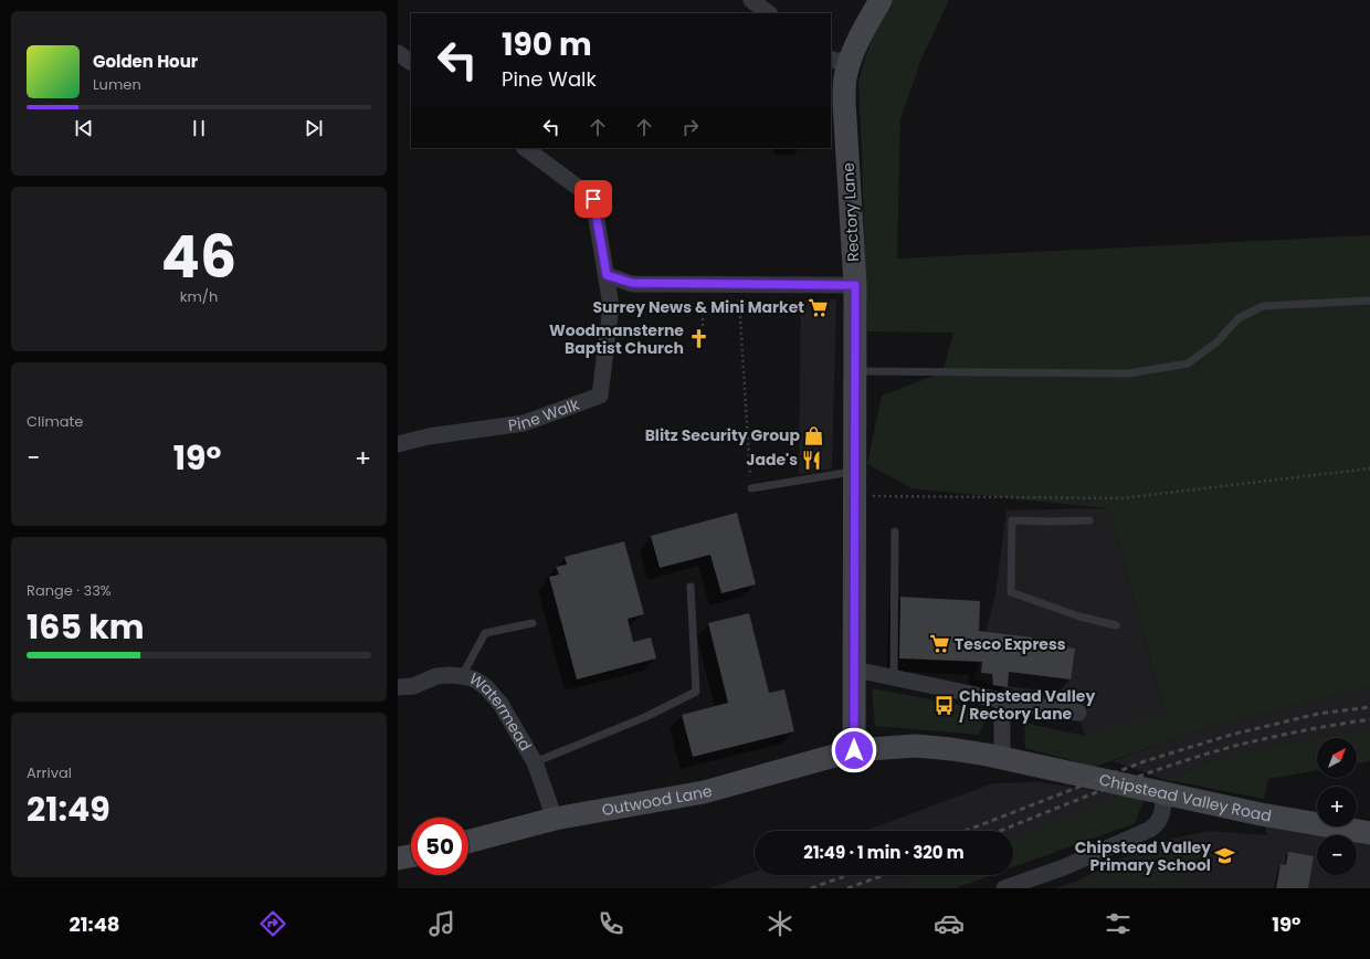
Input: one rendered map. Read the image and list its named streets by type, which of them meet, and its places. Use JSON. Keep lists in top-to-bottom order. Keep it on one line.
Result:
{"streets":{"main road":["Rectory Lane","Chipstead Valley Road","Outwood Lane"],"street":["Pine Walk","Watermead"]},"crossings":[["Rectory Lane","Chipstead Valley Road"],["Rectory Lane","Outwood Lane"],["Watermead","Outwood Lane"],["Chipstead Valley Road","Outwood Lane"]],"places":{"supermarket":["Surrey News & Mini Market","Tesco Express"],"church":["Woodmansterne Baptist Church"],"shop":["Blitz Security Group"],"restaurant":["Jade's"],"bus stop":["Chipstead Valley / Rectory Lane"],"school or university":["Chipstead Valley Primary School"]},"north":"top right","page":{"turn":["190 m","Pine Walk"],"song":["Golden Hour","Lumen"],"tile":[["46","km/h"],"Climate",["Range · 33%","165 km"],["Arrival","21:49"]],"heat":["−","19°","+"],"map_buttons":["+","−"],"limit":"50","trip":"21:49 · 1 min · 320 m","tabs":["21:48","19°"]}}
